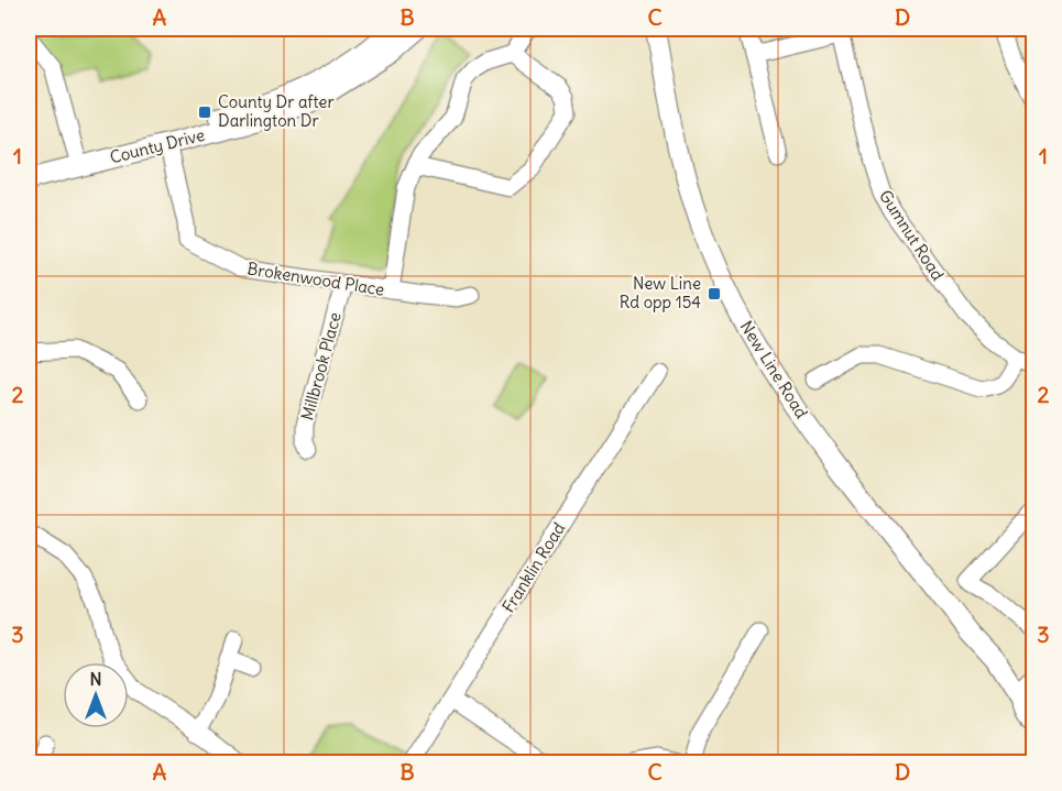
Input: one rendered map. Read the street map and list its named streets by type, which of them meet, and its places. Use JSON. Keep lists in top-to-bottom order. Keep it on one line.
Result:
{"streets":{"main road":["County Drive","New Line Road"],"street":["Gumnut Road","Brokenwood Place","Millbrook Place","Franklin Road"]},"crossings":[["County Drive","Brokenwood Place"],["Brokenwood Place","Millbrook Place"]],"places":{"transit":["County Dr after Darlington Dr","New Line Rd opp 154"]},"north":"top","grid":{"columns":["A","B","C","D"],"rows":["1","2","3"]}}
